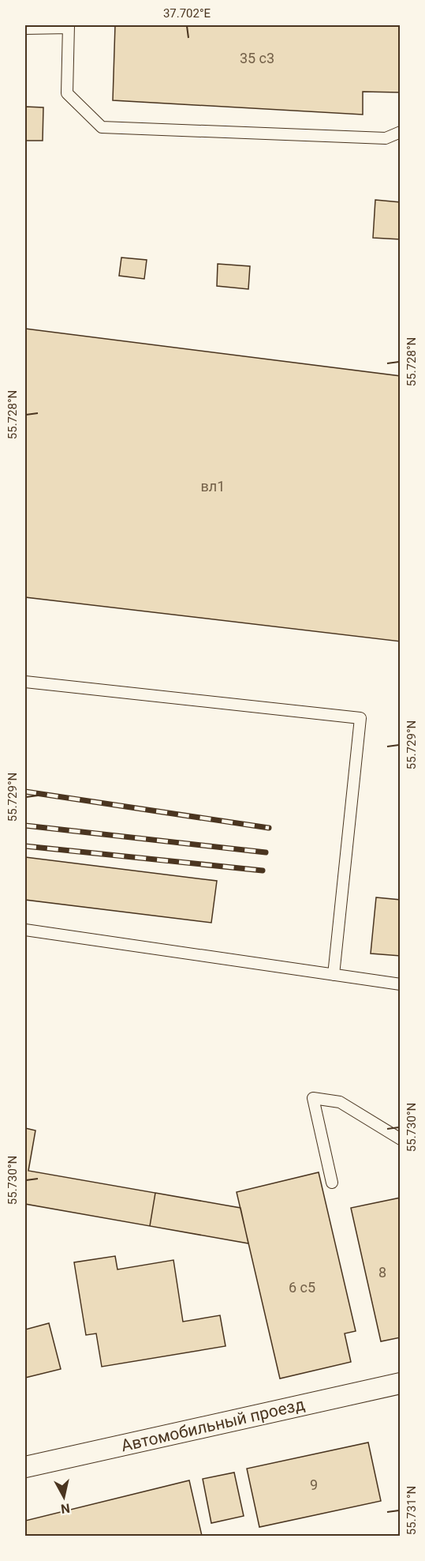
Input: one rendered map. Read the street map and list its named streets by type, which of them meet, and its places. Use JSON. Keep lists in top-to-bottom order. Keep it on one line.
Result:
{"streets":{"street":["Автомобильный проезд"]},"house_numbers":["35 с3","вл1","8","6 с5","9"],"north":"bottom","coordinates":["37.702°E","55.728°N","55.729°N","55.730°N","55.731°N"]}
